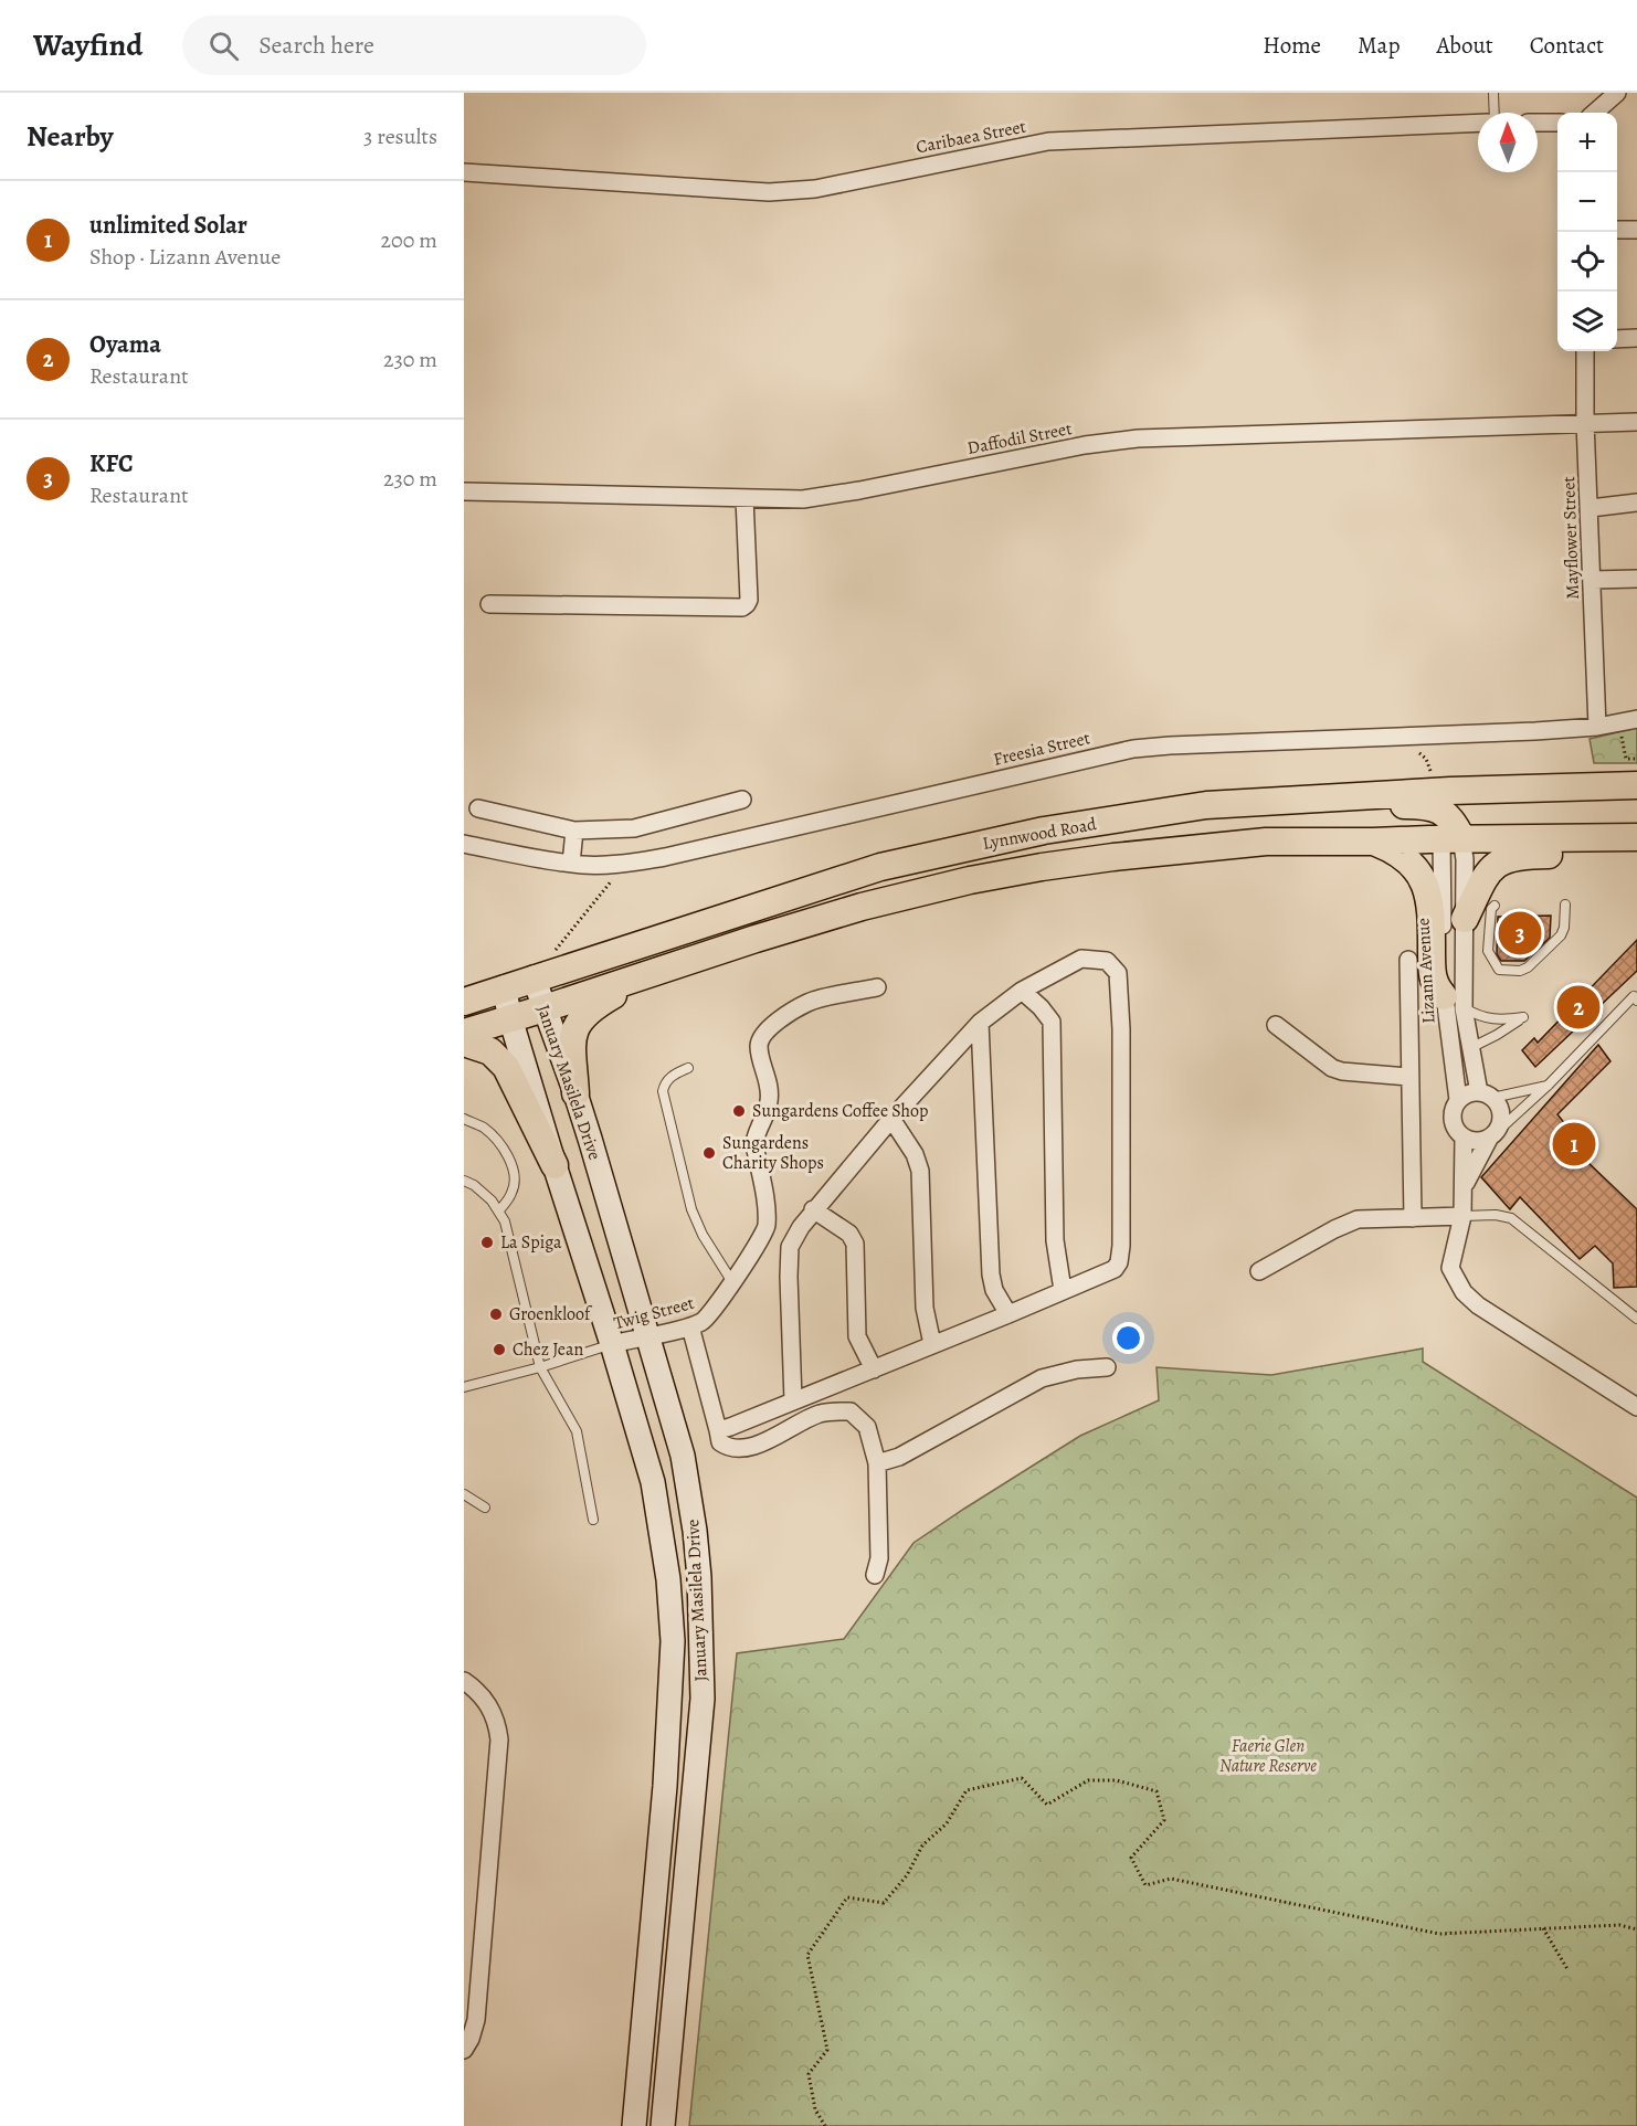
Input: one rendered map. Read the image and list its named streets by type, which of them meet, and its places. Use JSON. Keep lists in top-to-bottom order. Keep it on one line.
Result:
{"streets":{"main road":["Lynnwood Road","January Masilela Drive"],"street":["Caribaea Street","Daffodil Street","Mayflower Street","Freesia Street","Lizann Avenue","Twig Street"]},"crossings":[["Daffodil Street","Mayflower Street"],["Mayflower Street","Freesia Street"],["Lynnwood Road","Lizann Avenue"],["Lynnwood Road","January Masilela Drive"],["January Masilela Drive","Twig Street"]],"parks":["Faerie Glen Nature Reserve"],"places":["Sungardens Coffee Shop","Sungardens Charity Shops","La Spiga","Groenkloof","Chez Jean"],"north":"top","page":{"header":"Wayfind","search":"Search here","nav":["Home","Map","About","Contact"],"heading":["Nearby","3 results"],"map_buttons":["+","−"],"list":[{"mark":"1","name":"unlimited Solar","note":"Shop · Lizann Avenue","value":"200 m"},{"mark":"2","name":"Oyama","note":"Restaurant","value":"230 m"},{"mark":"3","name":"KFC","note":"Restaurant","value":"230 m"}],"pins":["3","2","1"]}}
